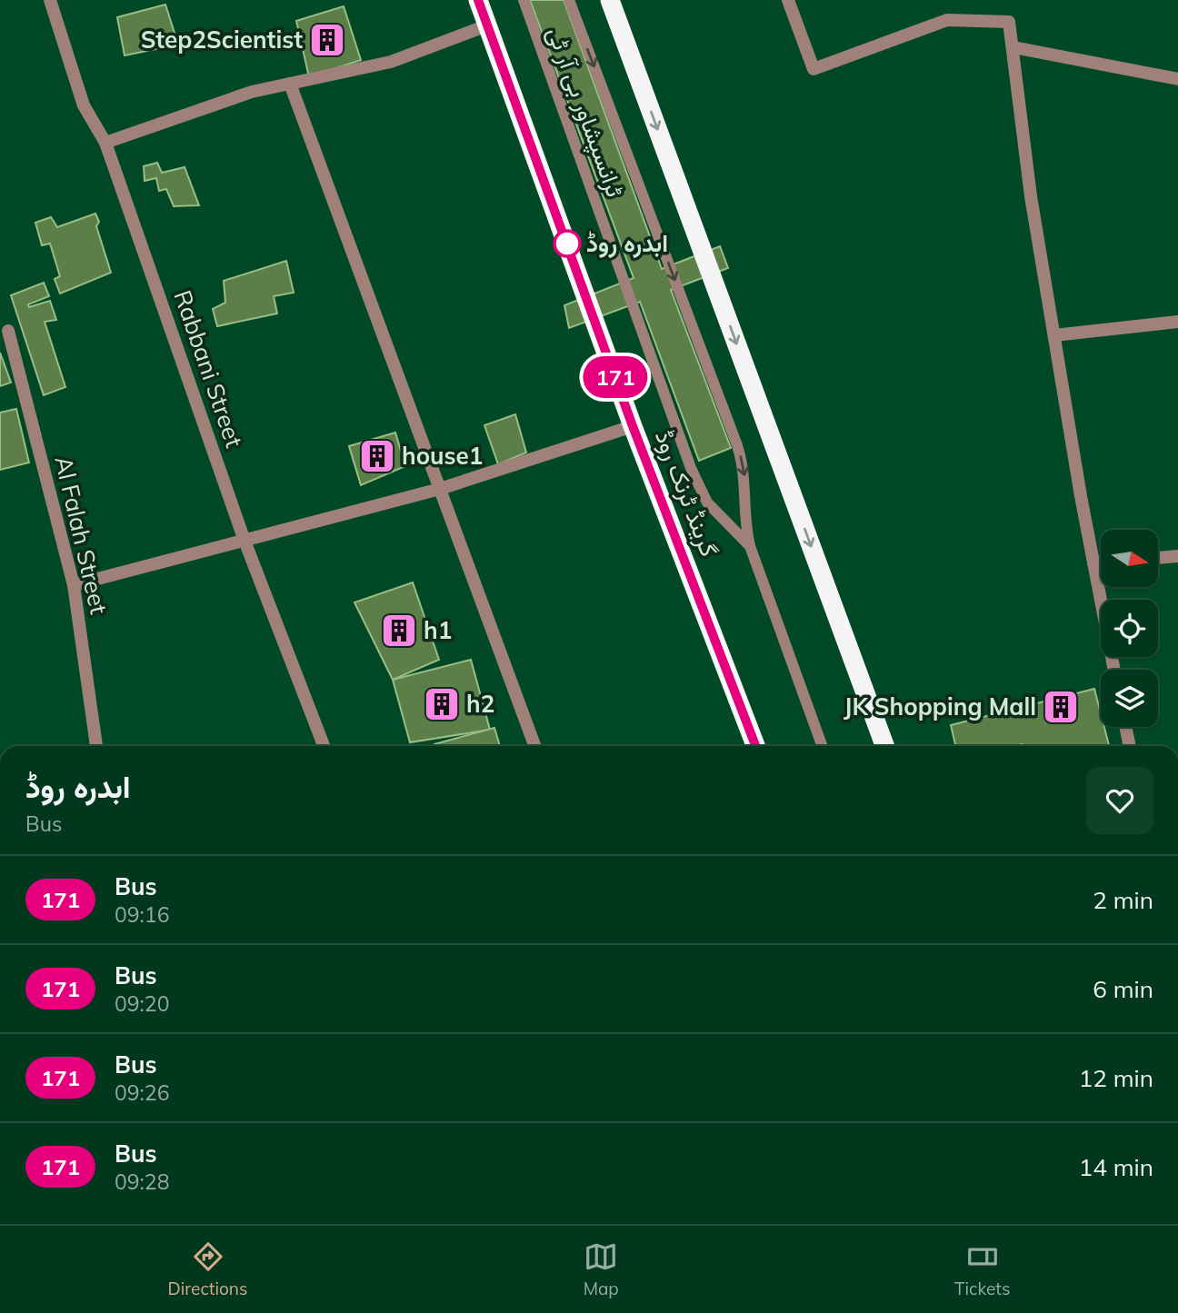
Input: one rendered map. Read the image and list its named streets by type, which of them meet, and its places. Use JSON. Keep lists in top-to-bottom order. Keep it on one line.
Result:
{"streets":{"highway":["گرینڈ ٹرنک روڈ"],"street":["Rabbani Street","Al Falah Street"],"lane":["ٹرانسپشاور بی آر ٹی"]},"places":{"building":["Step2Scientist","house1","h1","h2","JK Shopping Mall"],"other":["ابدرہ روڈ"]},"lines":["bus line 171"],"north":"right","page":{"on_map":"171","heading":["ابدرہ روڈ","Bus"],"list":[{"mark":"171","name":"Bus","note":"09:16","value":"2 min"},{"mark":"171","name":"Bus","note":"09:20","value":"6 min"},{"mark":"171","name":"Bus","note":"09:26","value":"12 min"},{"mark":"171","name":"Bus","note":"09:28","value":"14 min"}],"tabs":["Directions","Map","Tickets"]}}
